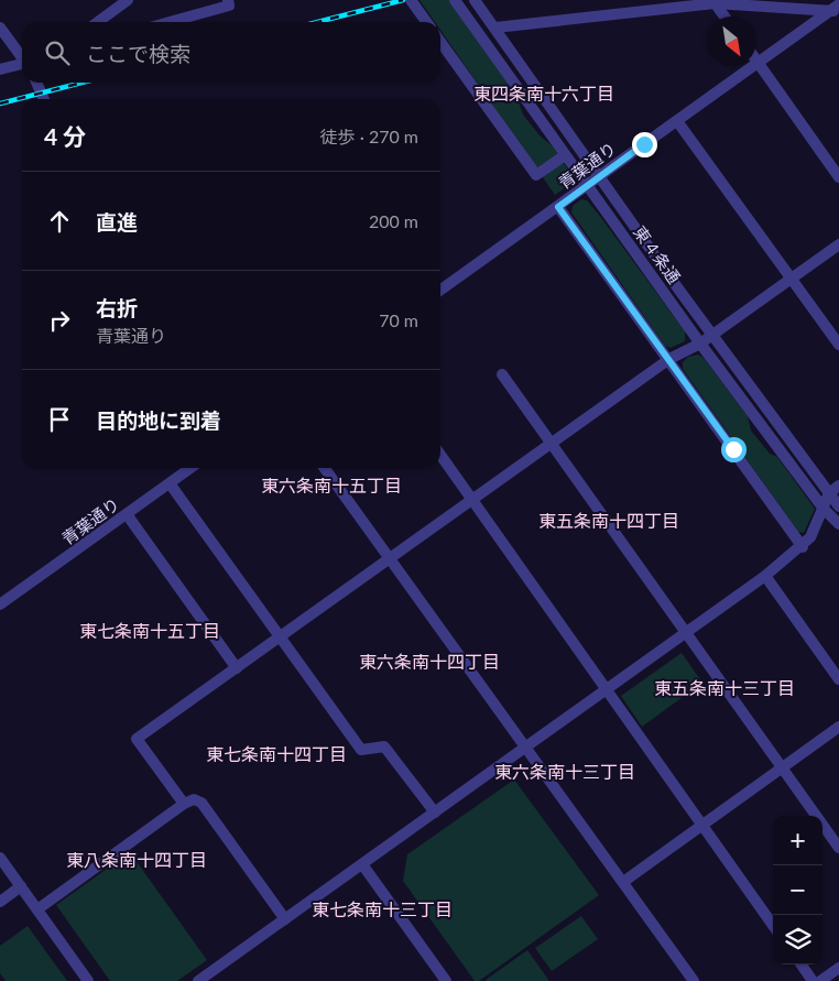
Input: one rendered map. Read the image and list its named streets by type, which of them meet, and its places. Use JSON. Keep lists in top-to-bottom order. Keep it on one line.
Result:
{"streets":{"street":["青葉通り","東４条通"]},"crossings":[["青葉通り","東４条通"]],"districts":["東四条南十六丁目","東六条南十五丁目","東五条南十四丁目","東七条南十五丁目","東六条南十四丁目","東五条南十三丁目","東七条南十四丁目","東六条南十三丁目","東八条南十四丁目","東七条南十三丁目"],"north":"bottom right","page":{"search":"ここで検索","heading":["4 分","徒歩 · 270 m"],"list":[["直進","200 m"],["右折","青葉通り","70 m"],"目的地に到着"],"map_buttons":["+","−"]}}
